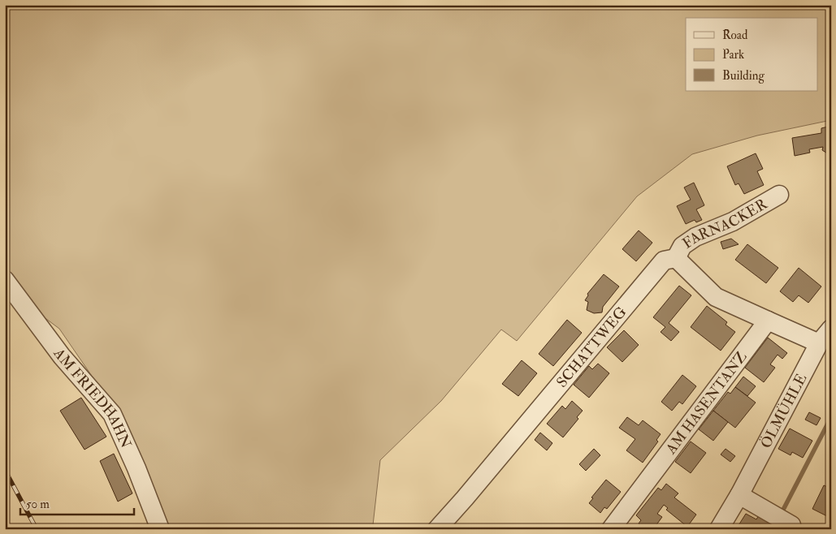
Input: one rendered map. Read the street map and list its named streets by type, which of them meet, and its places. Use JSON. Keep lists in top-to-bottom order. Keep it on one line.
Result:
{"streets":{"street":["FARNACKER","SCHATTWEG","AM FRIEDHAHN","AM HASENTANZ","ÖLMÜHLE"]},"crossings":[["FARNACKER","SCHATTWEG"]],"legend":["Road","Park","Building"],"scale_bar":"50 m"}
